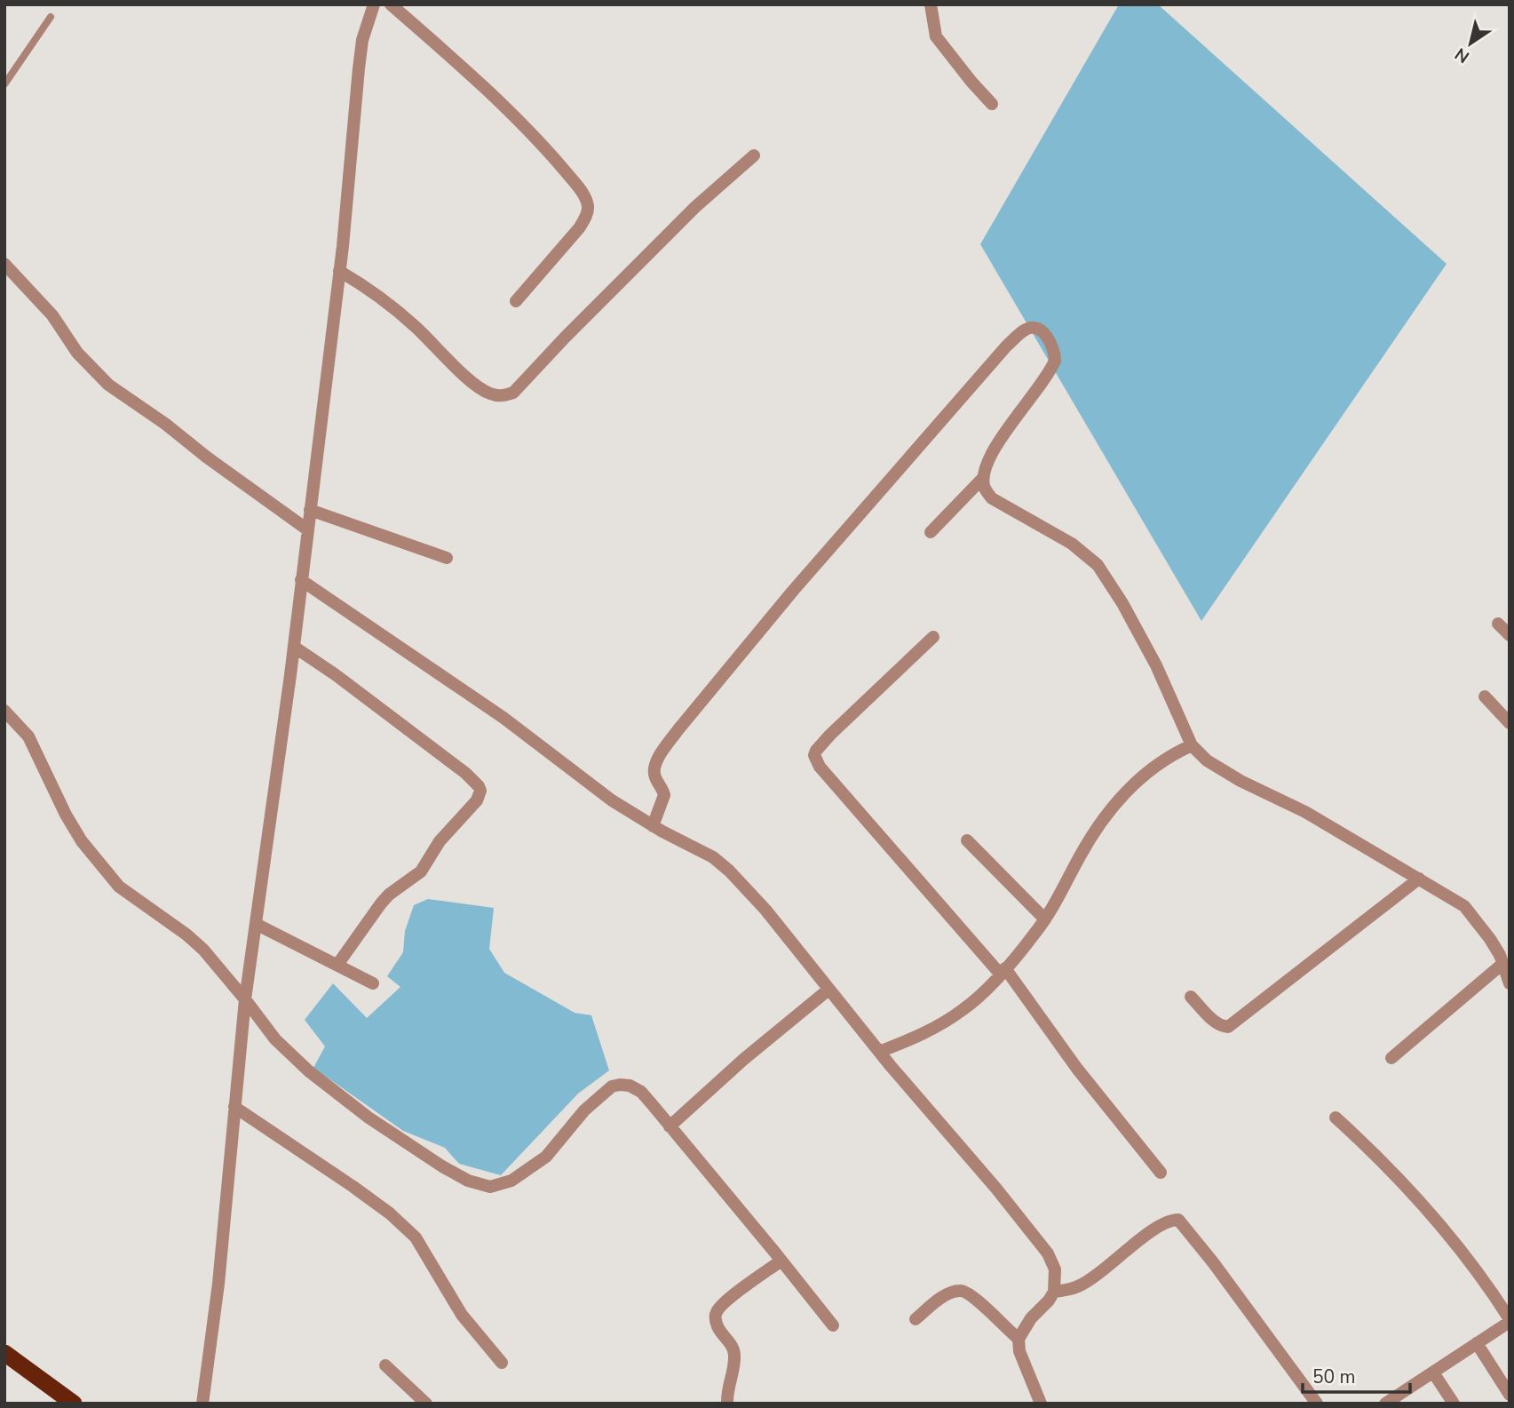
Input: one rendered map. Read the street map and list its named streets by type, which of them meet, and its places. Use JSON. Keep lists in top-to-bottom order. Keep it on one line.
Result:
{"scale_bar":"50 m","north":"bottom left"}
